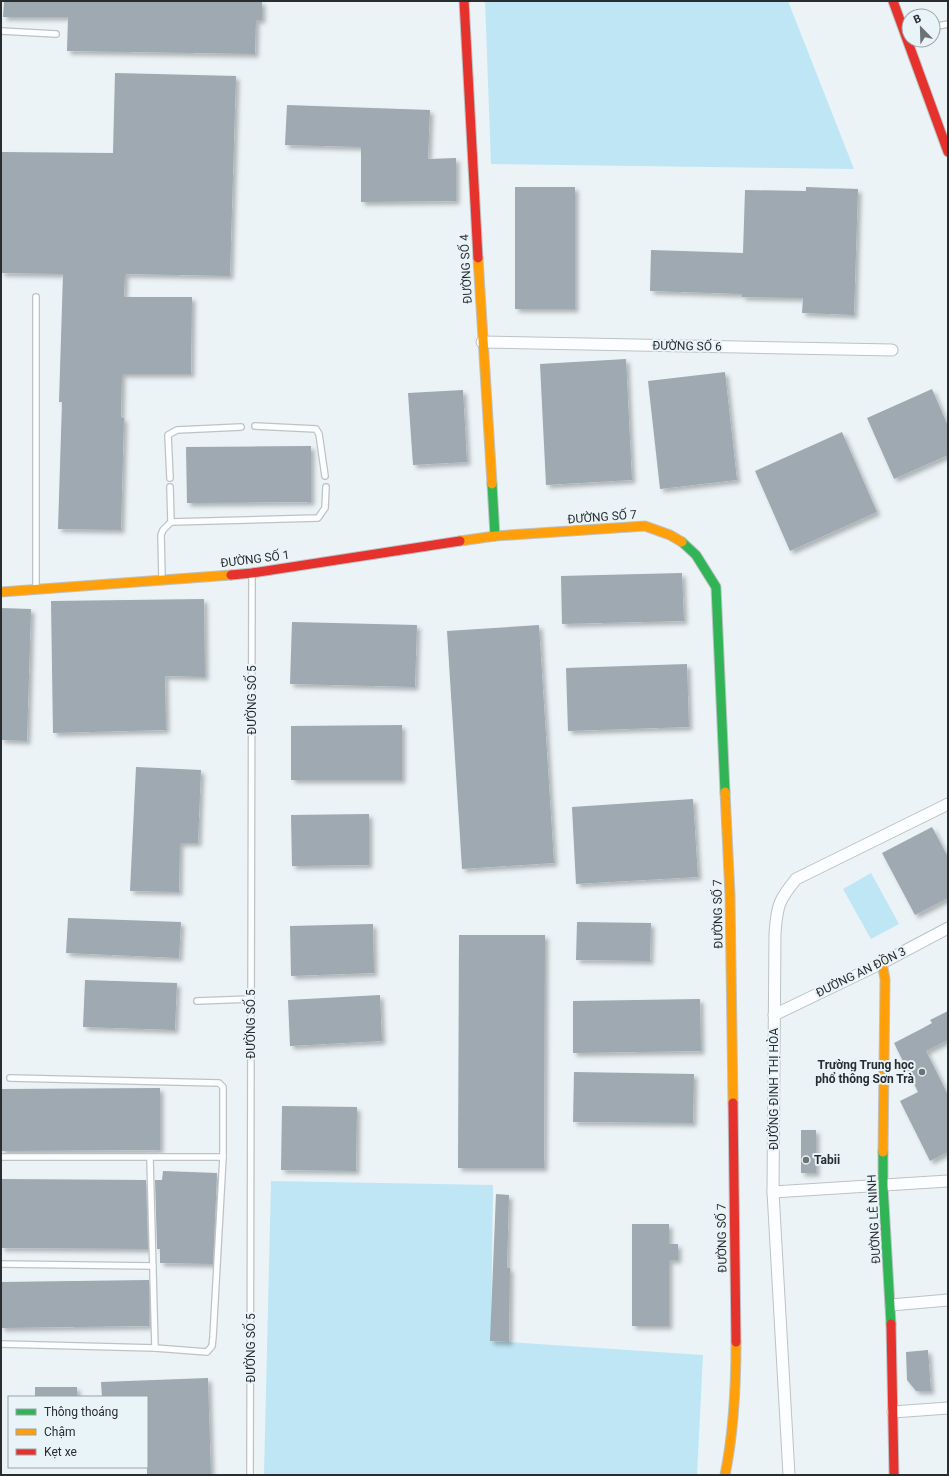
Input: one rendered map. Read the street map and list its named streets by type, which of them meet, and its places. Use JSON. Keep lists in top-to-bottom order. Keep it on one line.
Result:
{"streets":{"street":["ĐƯỜNG SỐ 4","ĐƯỜNG SỐ 6","ĐƯỜNG SỐ 7","ĐƯỜNG SỐ 1","ĐƯỜNG AN ĐỒN 3","ĐƯỜNG ĐINH THỊ HÒA","ĐƯỜNG LÊ NINH"],"lane":["ĐƯỜNG SỐ 5"]},"crossings":[["ĐƯỜNG SỐ 4","ĐƯỜNG SỐ 6"],["ĐƯỜNG SỐ 4","ĐƯỜNG SỐ 1"],["ĐƯỜNG SỐ 7","ĐƯỜNG SỐ 1"],["ĐƯỜNG SỐ 1","ĐƯỜNG SỐ 5"],["ĐƯỜNG AN ĐỒN 3","ĐƯỜNG ĐINH THỊ HÒA"],["ĐƯỜNG AN ĐỒN 3","ĐƯỜNG LÊ NINH"]],"places":["Trường Trung học phổ thông Sơn Trà","Tabii"],"legend":["Thông thoáng","Chậm","Kẹt xe"],"north":"top left"}
